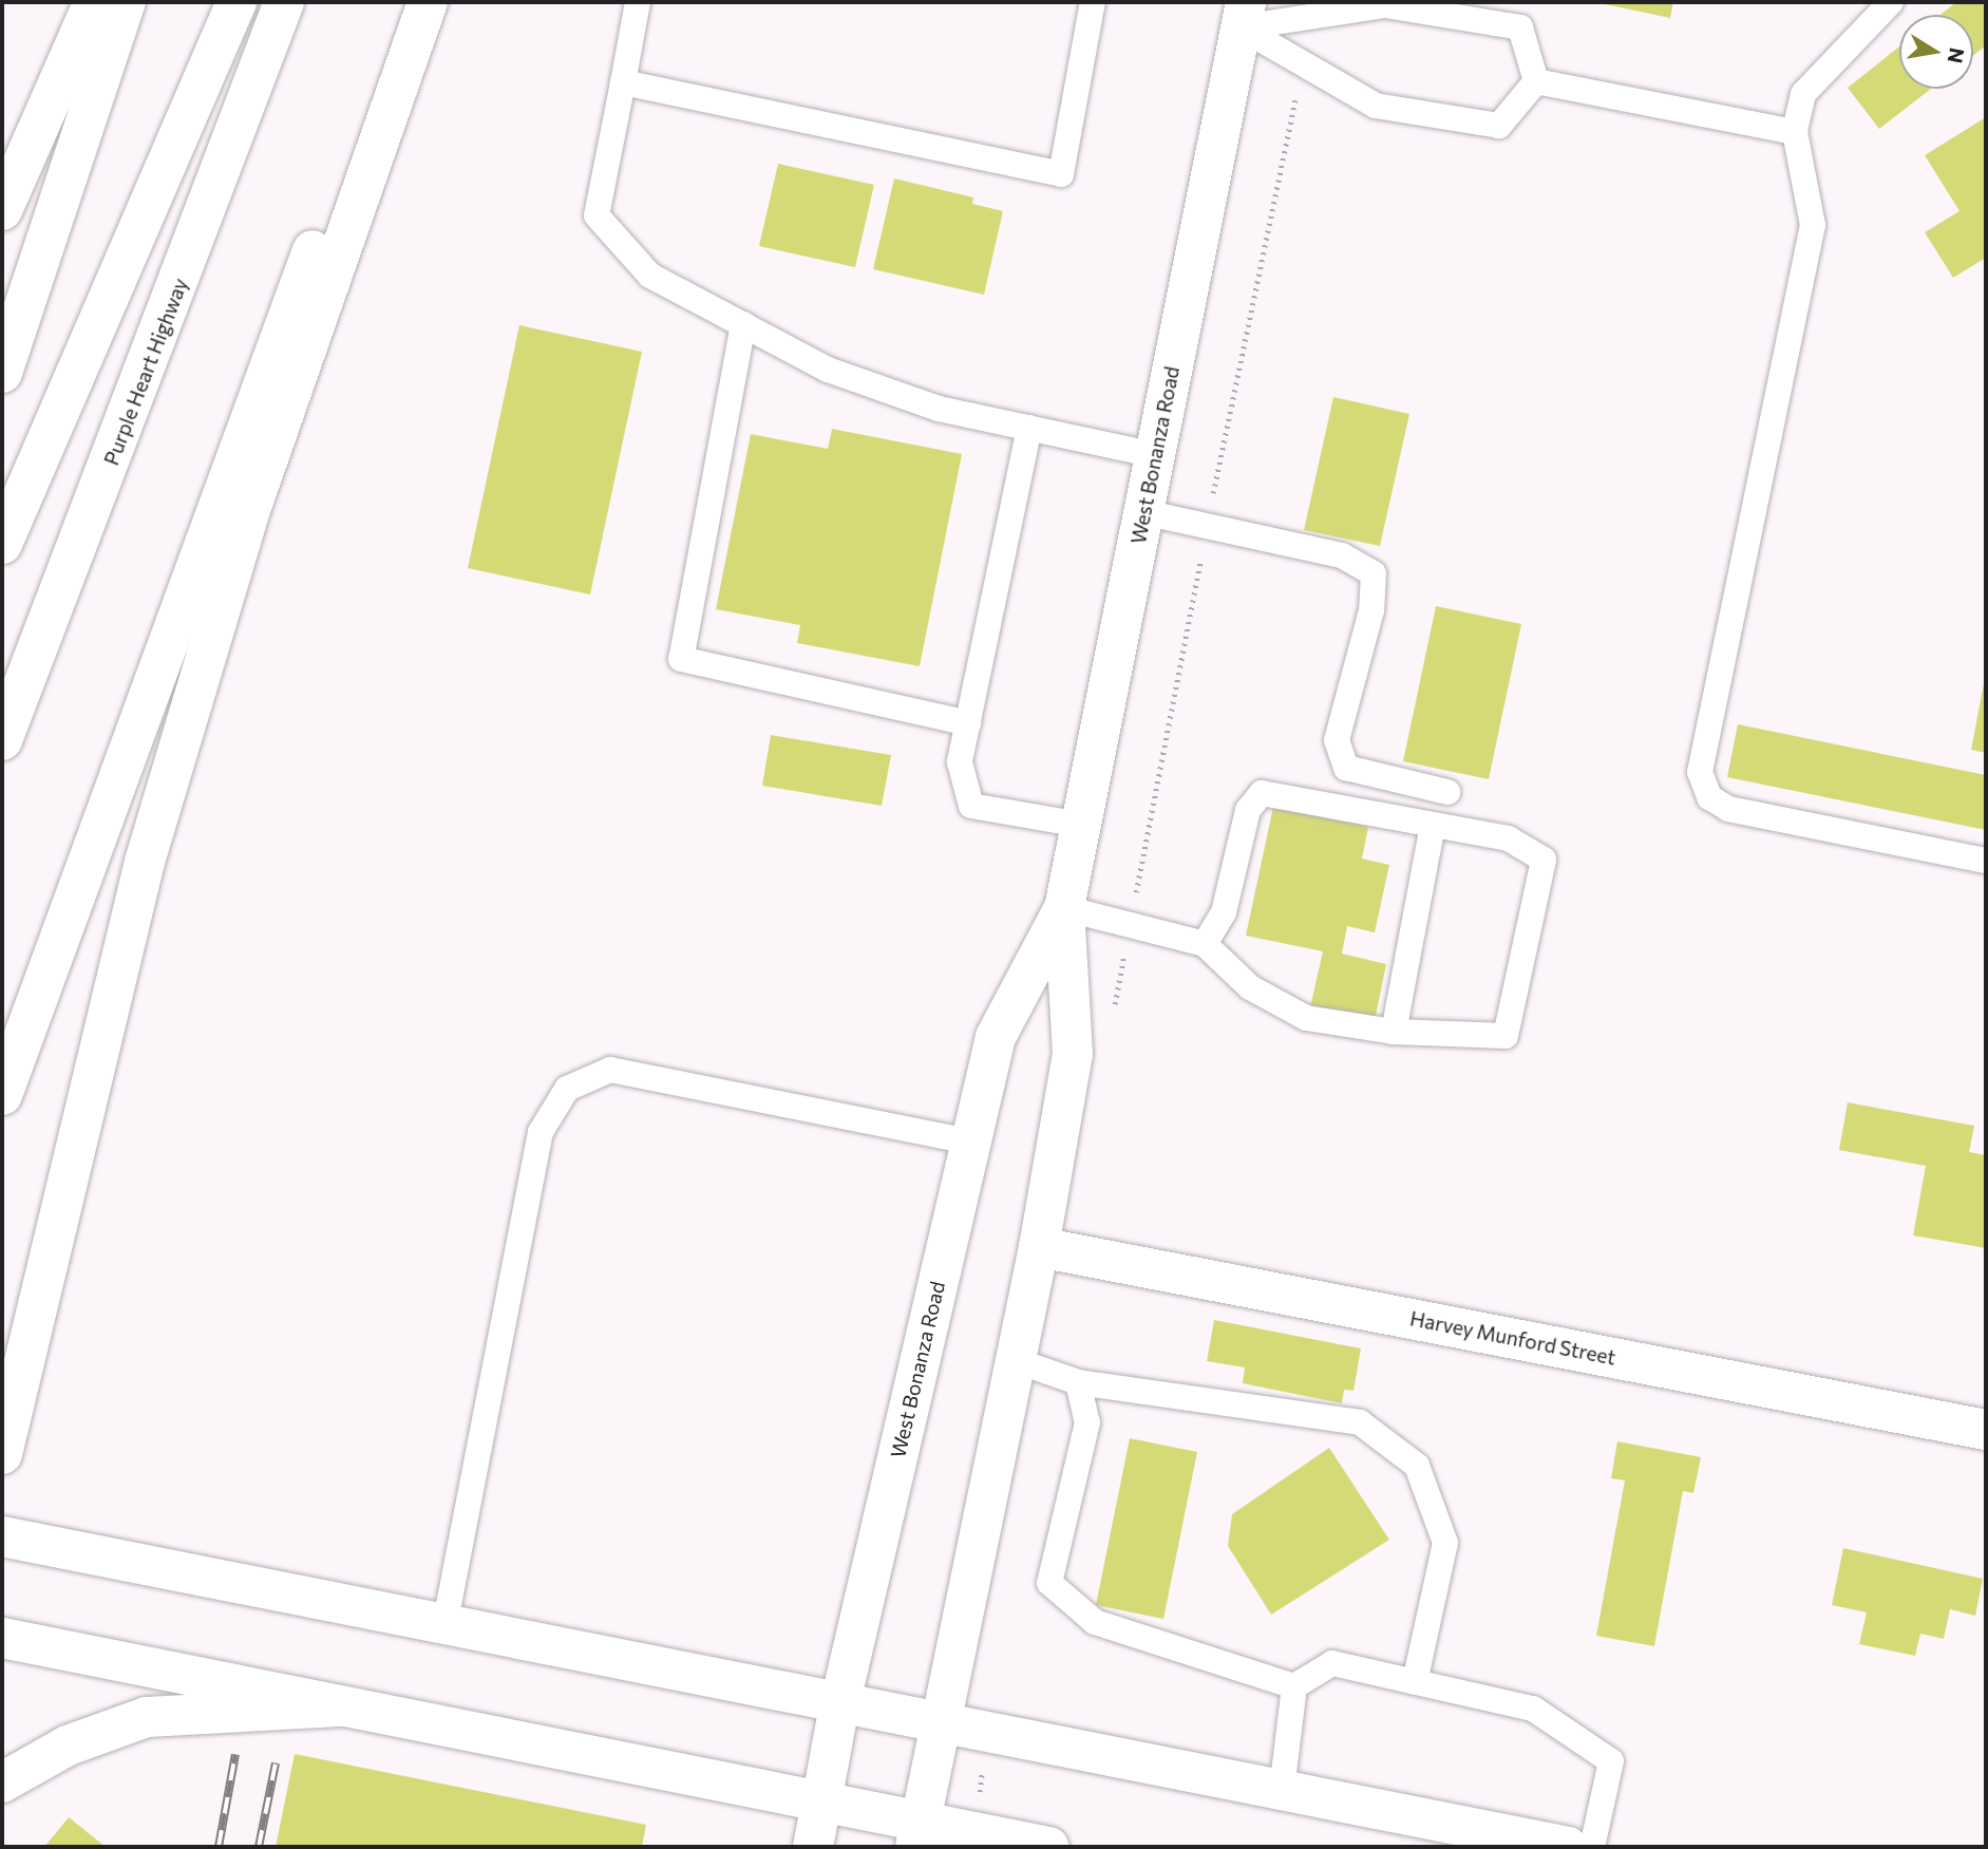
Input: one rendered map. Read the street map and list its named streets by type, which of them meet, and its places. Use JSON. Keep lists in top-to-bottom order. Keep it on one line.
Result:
{"streets":{"main road":["Purple Heart Highway","West Bonanza Road","Harvey Munford Street"]},"crossings":[["West Bonanza Road","Harvey Munford Street"]],"north":"right"}
